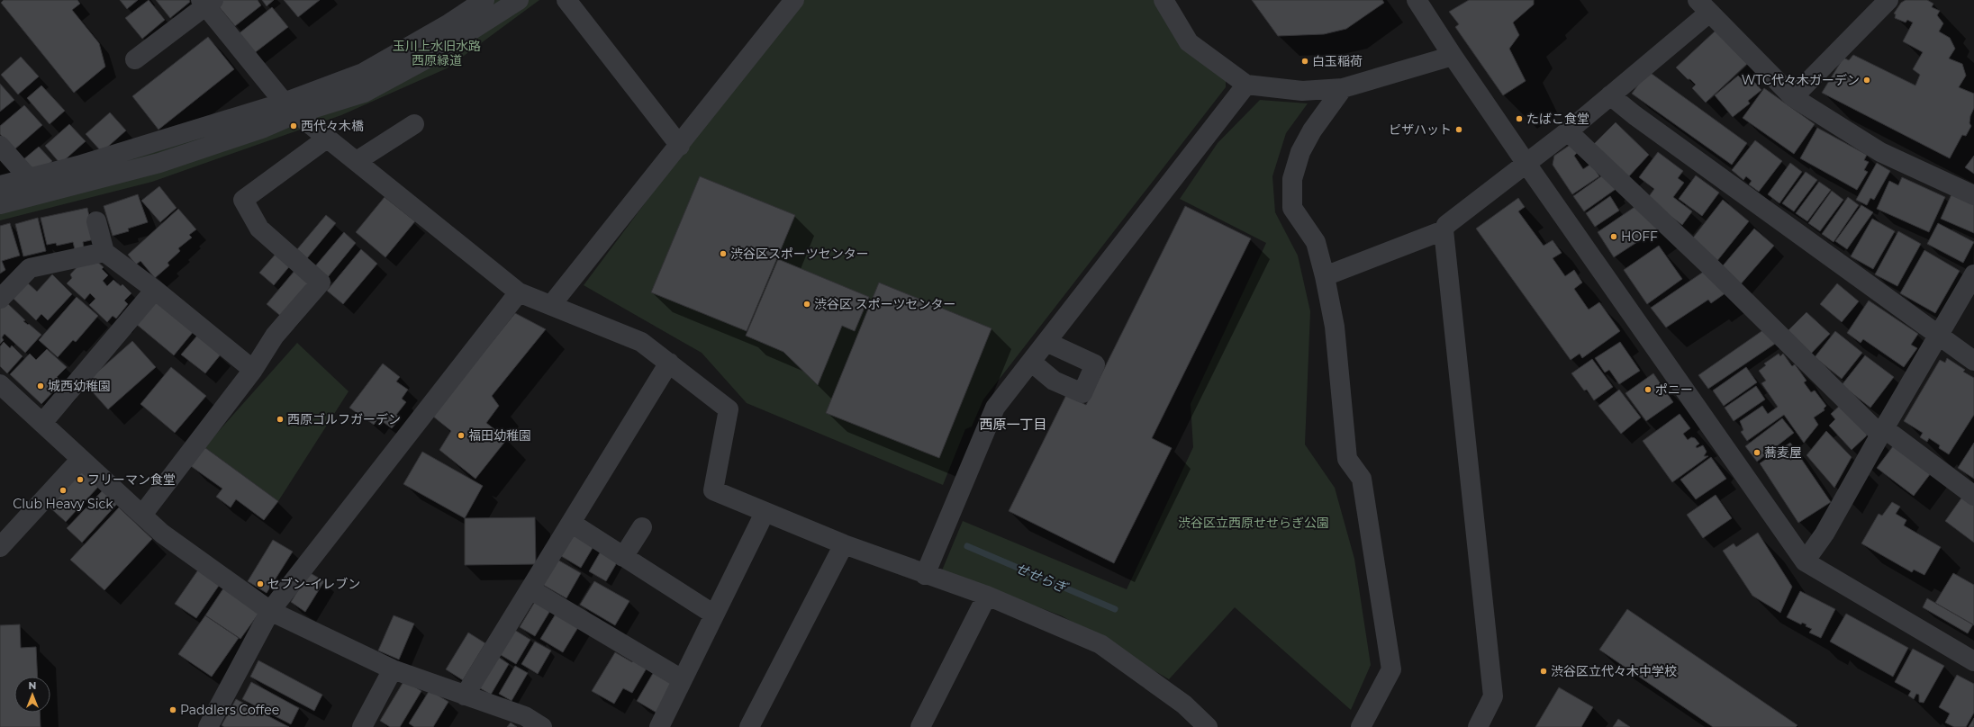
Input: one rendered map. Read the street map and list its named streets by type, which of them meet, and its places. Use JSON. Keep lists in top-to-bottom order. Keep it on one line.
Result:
{"districts":["西原一丁目"],"water":["せせらぎ"],"parks":["玉川上水旧水路 西原緑道","渋谷区立西原せせらぎ公園"],"places":["白玉稲荷","WTC代々木ガーデン","たばこ食堂","西代々木橋","ピザハット","HOFF","渋谷区スポーツセンター","渋谷区 スポーツセンター","城西幼稚園","ポニー","西原ゴルフガーデン","福田幼稚園","蕎麦屋","フリーマン食堂","Club Heavy Sick","セブン-イレブン","渋谷区立代々木中学校","Paddlers Coffee"],"north":"top"}
